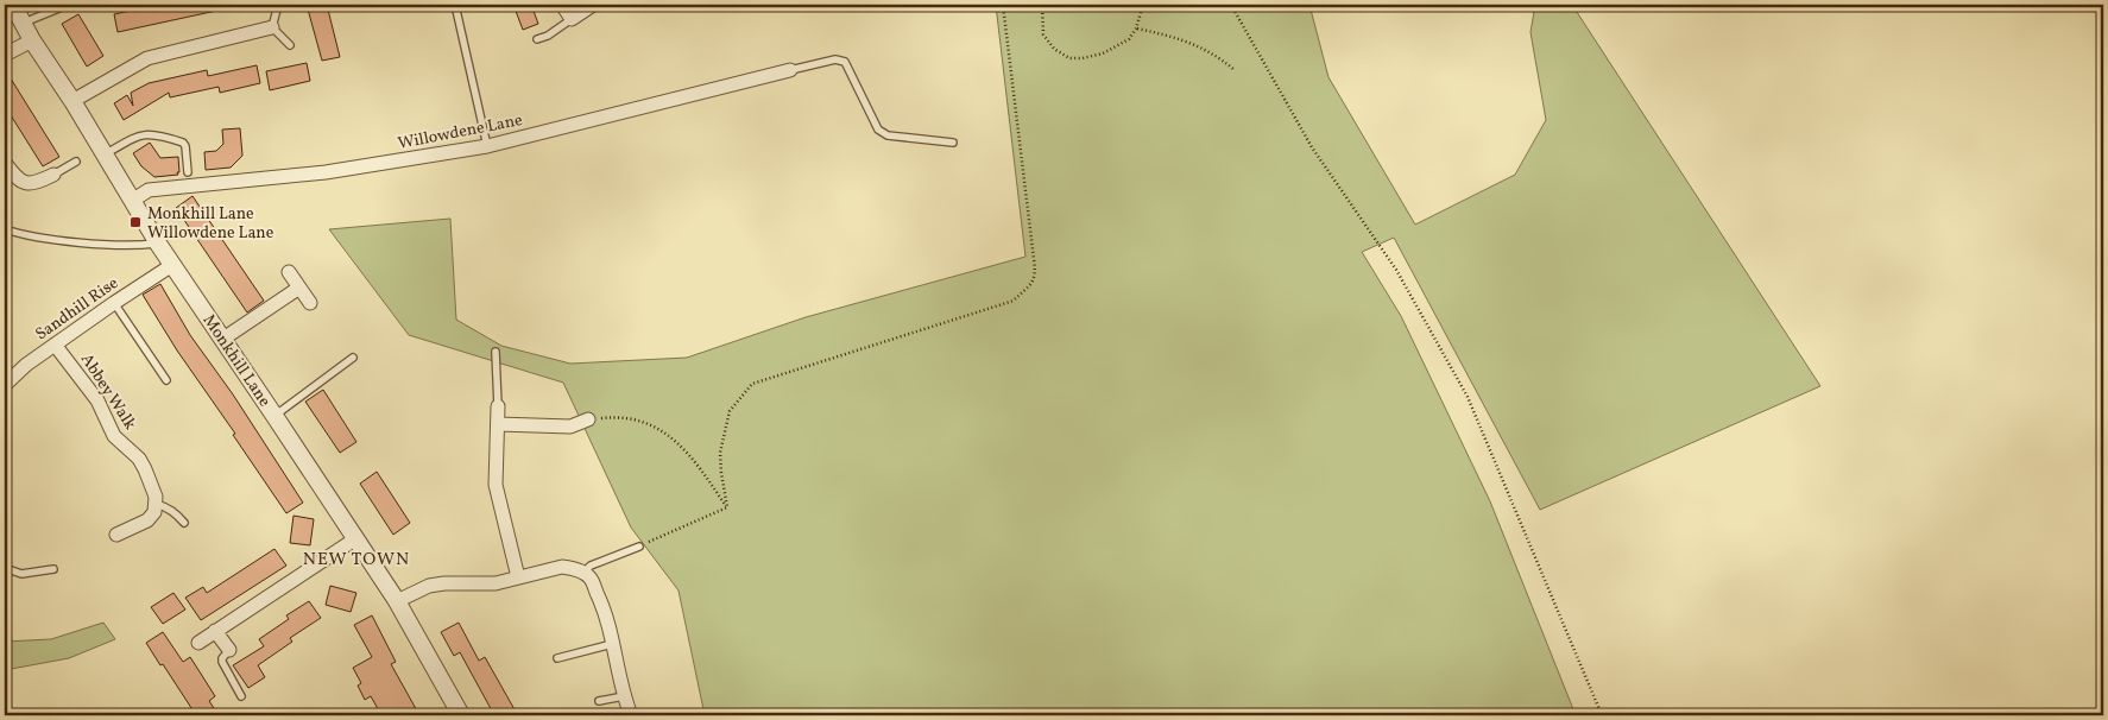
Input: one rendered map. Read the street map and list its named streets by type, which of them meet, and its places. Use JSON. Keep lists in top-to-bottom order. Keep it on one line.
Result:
{"streets":{"street":["Willowdene Lane","Sandhill Rise","Monkhill Lane","Abbey Walk"]},"crossings":[["Willowdene Lane","Monkhill Lane"],["Sandhill Rise","Monkhill Lane"],["Sandhill Rise","Abbey Walk"]],"districts":["NEW TOWN"],"places":{"transit":["Monkhill Lane Willowdene Lane"]}}
